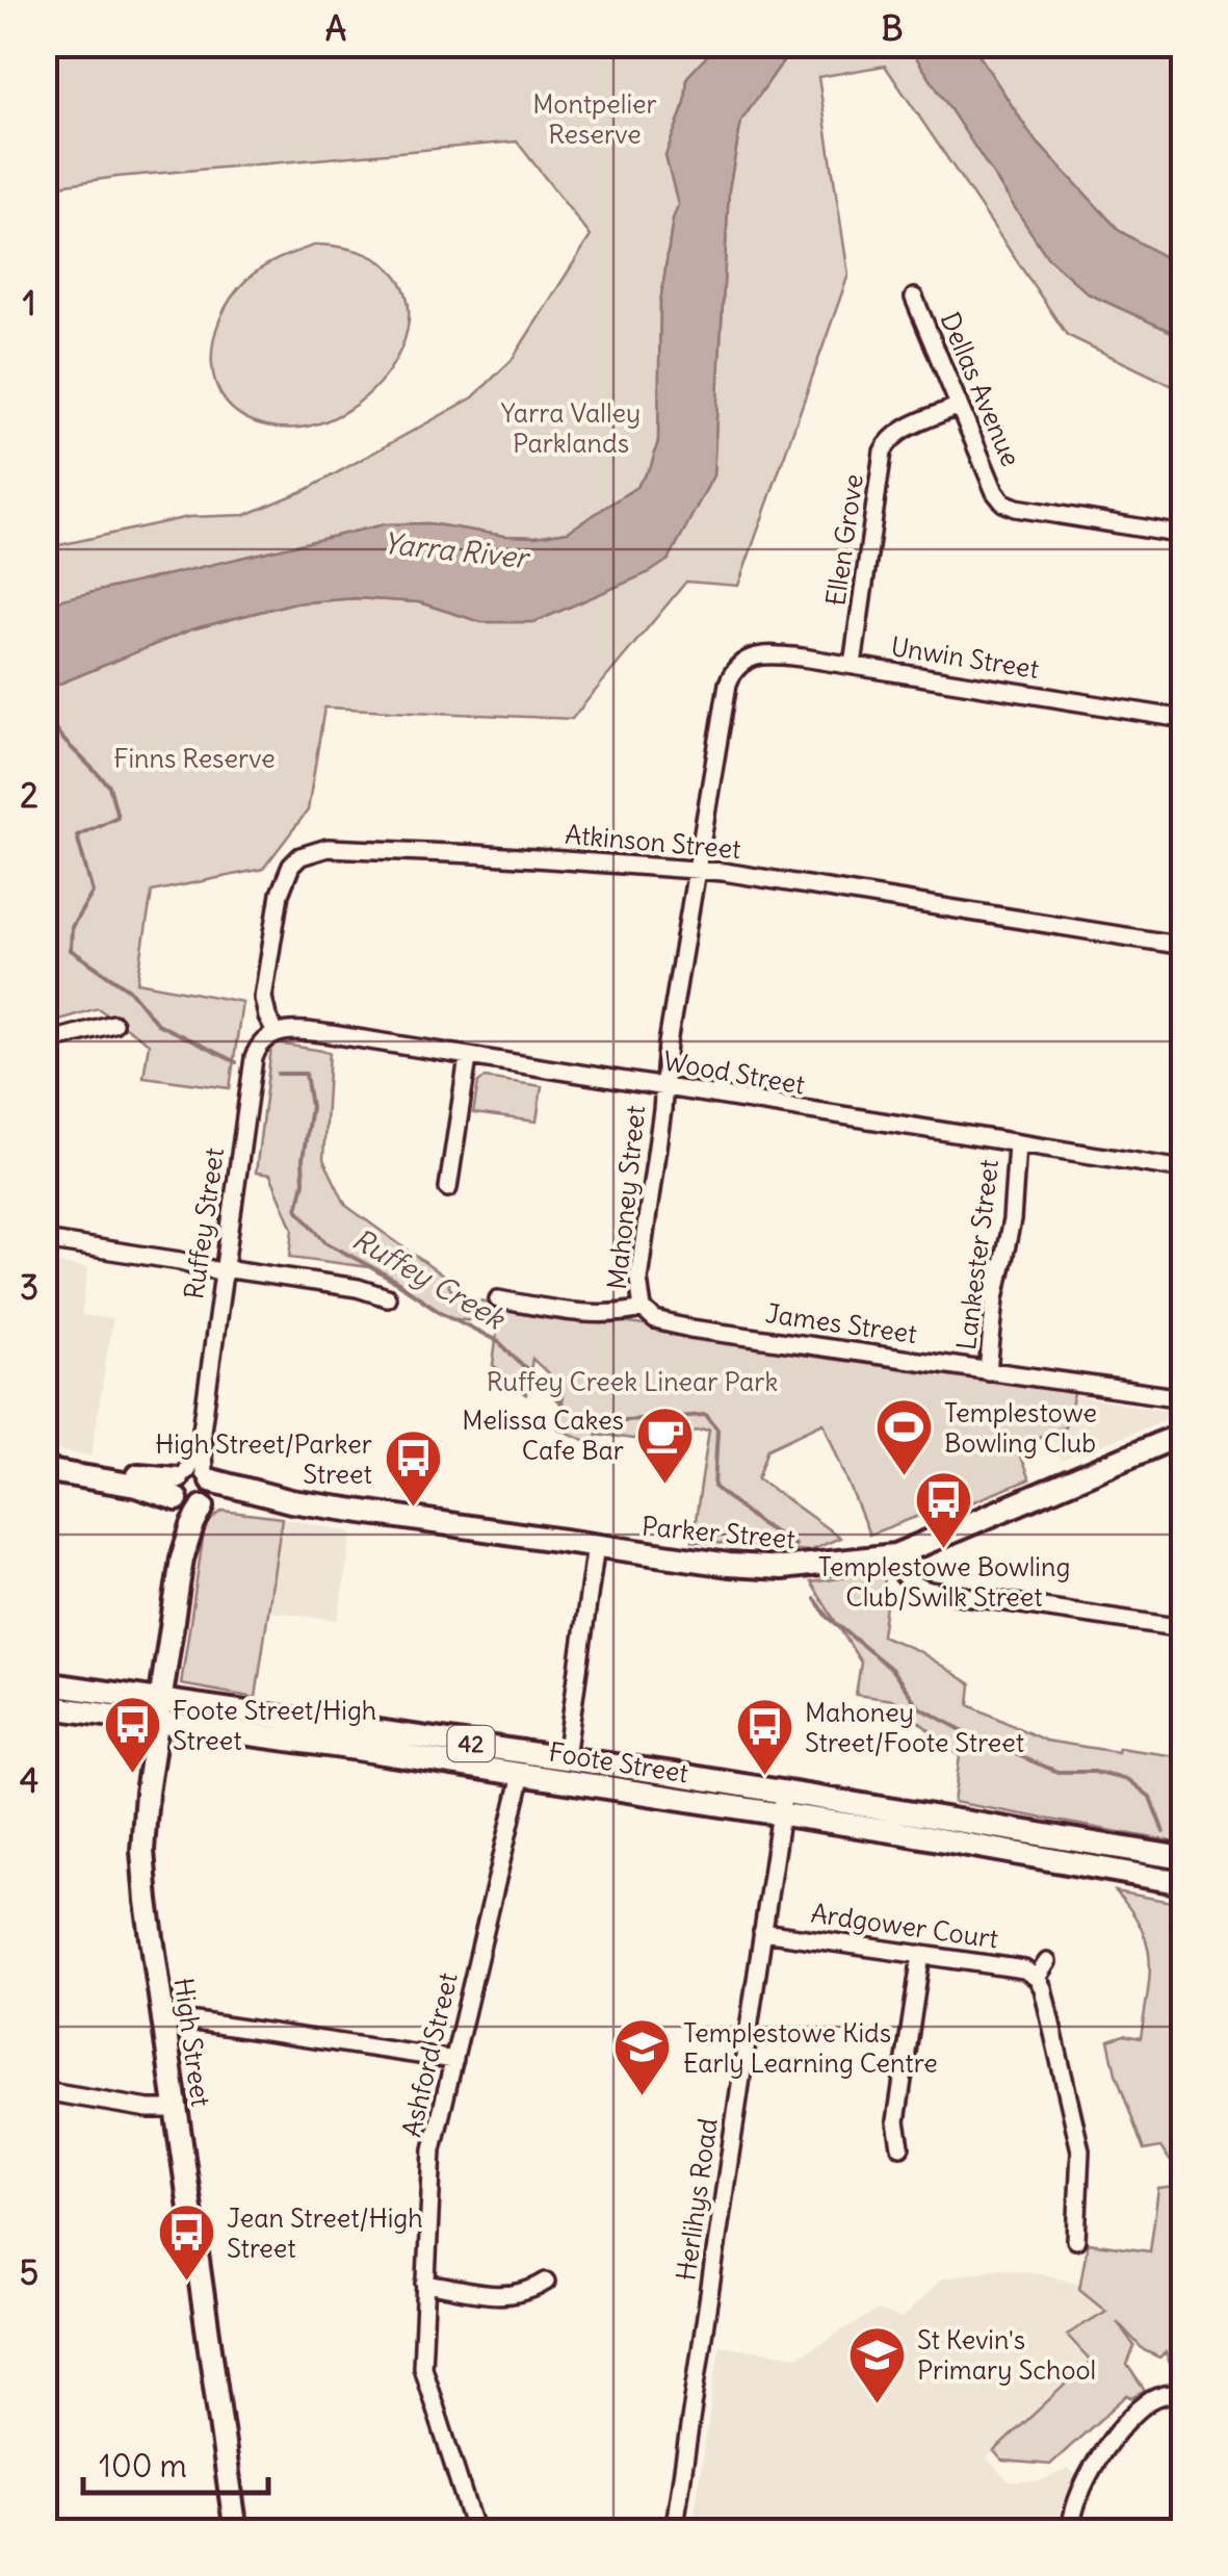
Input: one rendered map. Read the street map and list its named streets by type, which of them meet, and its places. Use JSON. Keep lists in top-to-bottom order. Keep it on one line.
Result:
{"streets":{"main road":["Parker Street","42","Foote Street","High Street"],"street":["Dellas Avenue","Ellen Grove","Unwin Street","Atkinson Street","Wood Street","Mahoney Street","Ruffey Street","Lankester Street","James Street","Ardgower Court","Ashford Street","Herlihys Road"]},"crossings":[["Dellas Avenue","Ellen Grove"],["Ellen Grove","Unwin Street"],["Unwin Street","Mahoney Street"],["Atkinson Street","Wood Street"],["Atkinson Street","Mahoney Street"],["Atkinson Street","Ruffey Street"],["Wood Street","Mahoney Street"],["Wood Street","Ruffey Street"],["Wood Street","Lankester Street"],["Mahoney Street","James Street"],["Ruffey Street","Parker Street"],["Ruffey Street","High Street"],["Lankester Street","James Street"],["Parker Street","High Street"],["Foote Street","High Street"],["Foote Street","Ashford Street"],["Foote Street","Herlihys Road"],["Ardgower Court","Herlihys Road"]],"water":["Yarra River","Ruffey Creek"],"parks":["Montpelier Reserve","Yarra Valley Parklands","Finns Reserve","Ruffey Creek Linear Park"],"places":{"sports":["Templestowe Bowling Club"],"cafe":["Melissa Cakes Cafe Bar"],"bus stop":["High Street/Parker Street","Templestowe Bowling Club/Swilk Street","Foote Street/High Street","Mahoney Street/Foote Street","Jean Street/High Street"],"school or university":["Templestowe Kids Early Learning Centre","St Kevin's Primary School"]},"scale_bar":"100 m","grid":{"columns":["A","B"],"rows":["1","2","3","4","5"]}}
